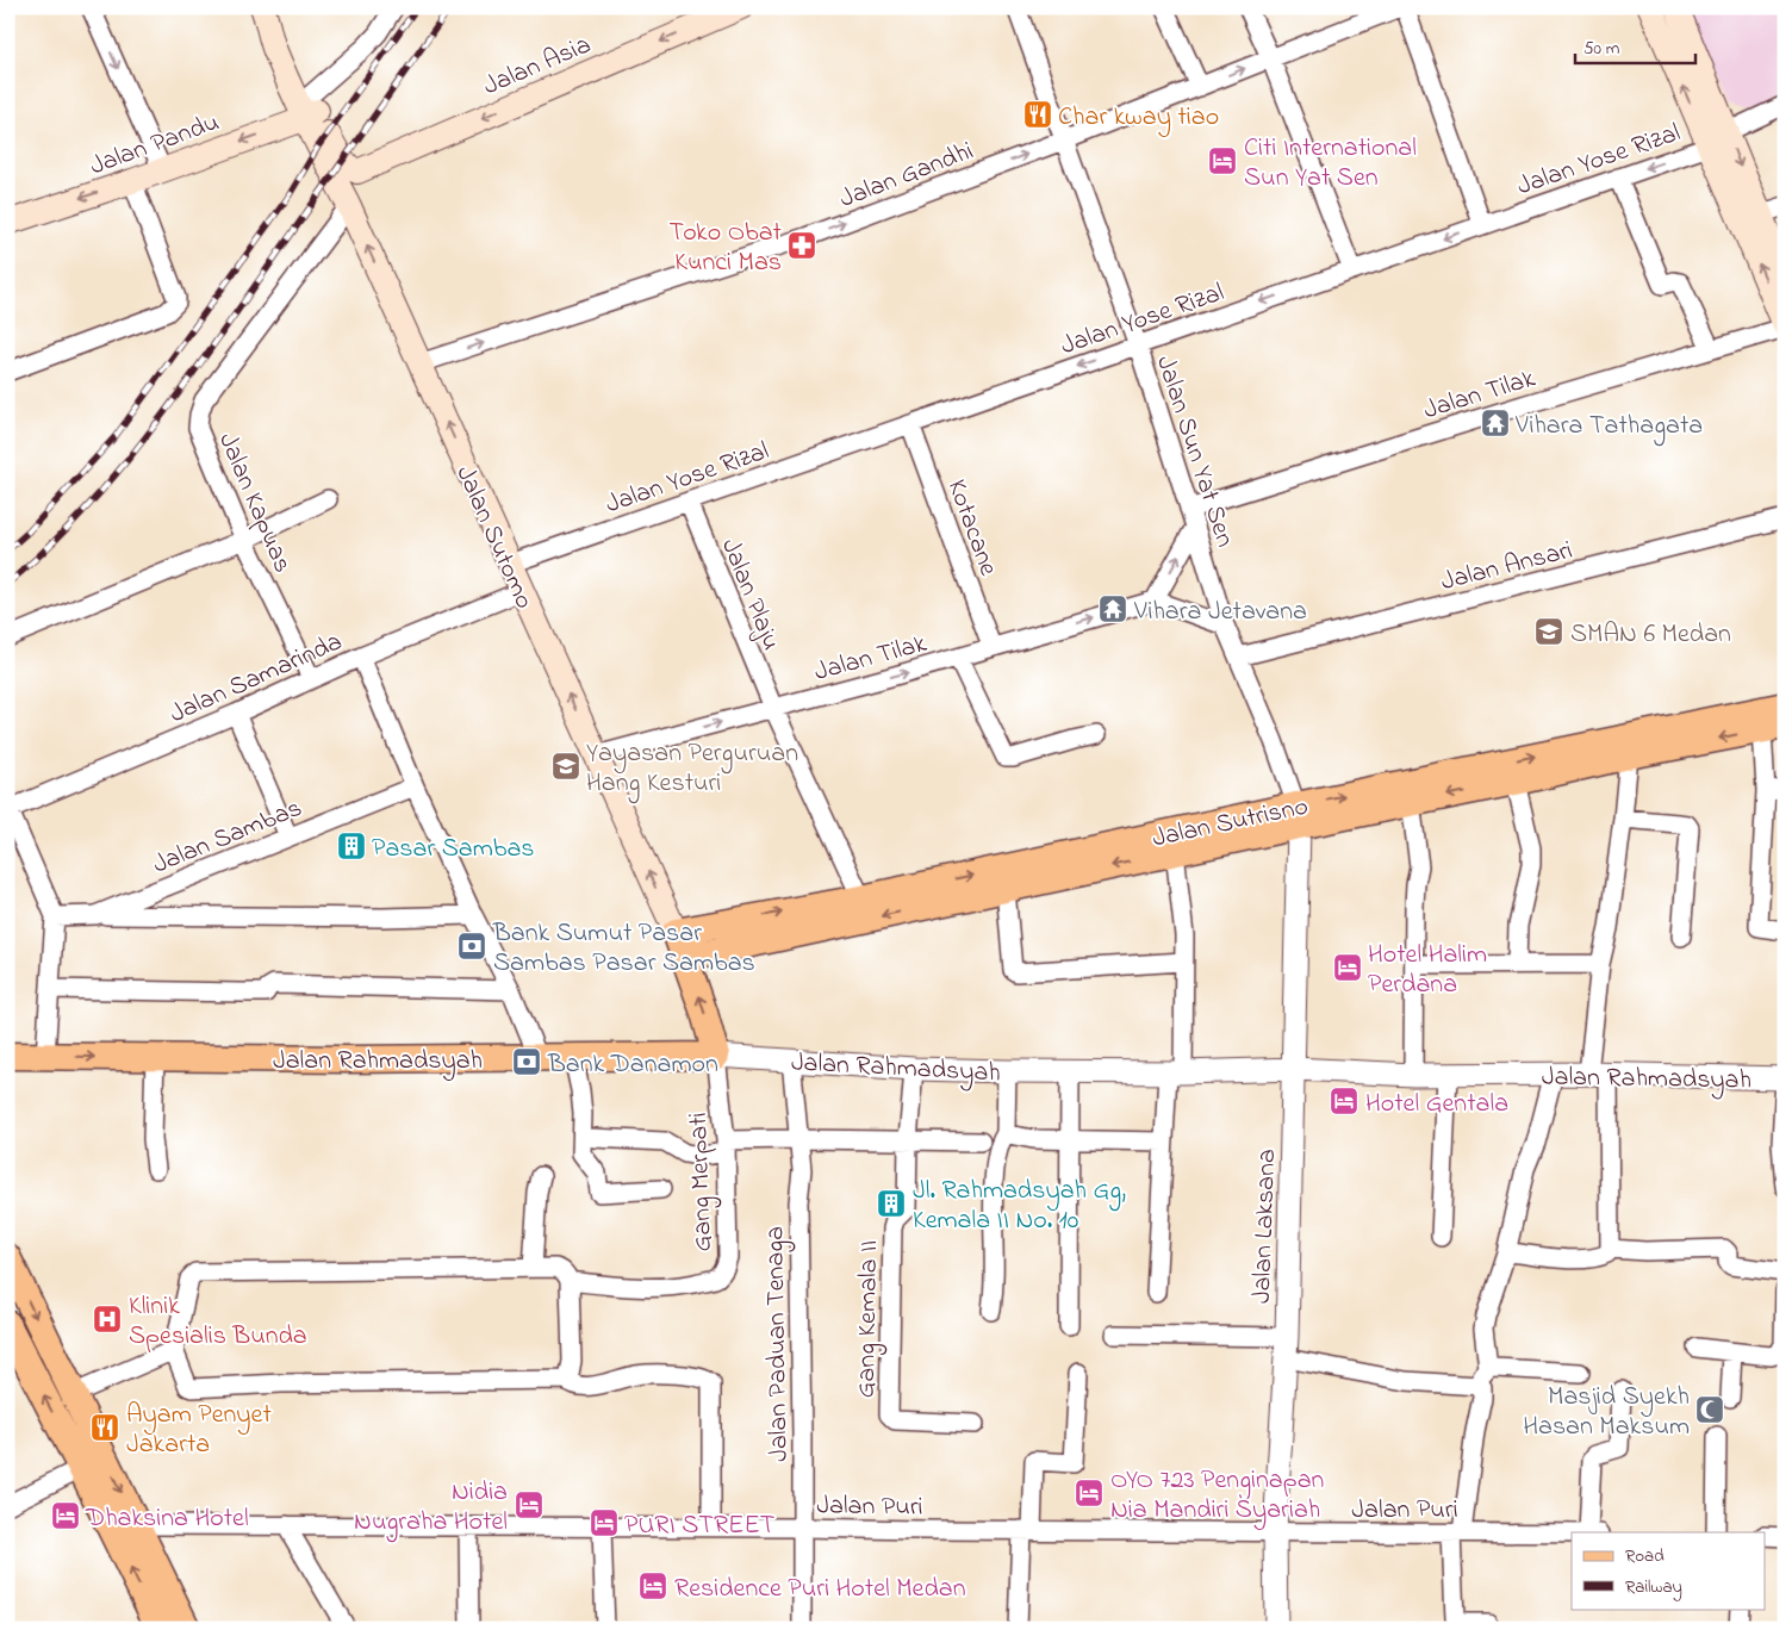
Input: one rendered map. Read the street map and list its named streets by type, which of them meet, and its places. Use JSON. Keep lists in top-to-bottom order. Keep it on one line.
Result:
{"streets":{"main road":["Jalan Asia","Jalan Pandu","Jalan Sutomo","Jalan Sutrisno","Jalan Rahmadsyah"],"street":["Jalan Yose Rizal","Jalan Gandhi","Jalan Tilak","Jalan Sun Yat Sen","Jalan Kapuas","Kotacane","Jalan Ansari","Jalan Plaju","Jalan Samarinda","Jalan Sambas","Gang Merpati","Jalan Laksana","Gang Kemala II","Jalan Paduan Tenaga","Jalan Puri"]},"crossings":[["Jalan Asia","Jalan Sutomo"],["Jalan Pandu","Jalan Sutomo"],["Jalan Yose Rizal","Jalan Sun Yat Sen"],["Jalan Yose Rizal","Kotacane"],["Jalan Yose Rizal","Jalan Sutomo"],["Jalan Yose Rizal","Jalan Plaju"],["Jalan Gandhi","Jalan Sun Yat Sen"],["Jalan Gandhi","Jalan Sutomo"],["Jalan Tilak","Jalan Sun Yat Sen"],["Jalan Tilak","Kotacane"],["Jalan Tilak","Jalan Sutomo"],["Jalan Tilak","Jalan Plaju"],["Jalan Sun Yat Sen","Jalan Ansari"],["Jalan Sun Yat Sen","Jalan Sutrisno"],["Jalan Sun Yat Sen","Jalan Laksana"],["Jalan Kapuas","Jalan Sutomo"],["Jalan Kapuas","Jalan Samarinda"],["Jalan Sutomo","Jalan Samarinda"],["Jalan Sutomo","Jalan Sutrisno"],["Jalan Sutomo","Jalan Rahmadsyah"],["Jalan Sutomo","Gang Merpati"],["Jalan Plaju","Jalan Sutrisno"],["Jalan Sutrisno","Jalan Laksana"],["Jalan Rahmadsyah","Gang Merpati"],["Jalan Rahmadsyah","Jalan Laksana"],["Jalan Rahmadsyah","Gang Kemala II"],["Jalan Rahmadsyah","Jalan Paduan Tenaga"],["Jalan Laksana","Jalan Puri"],["Jalan Paduan Tenaga","Jalan Puri"]],"one_way":["Jalan Asia","Jalan Pandu","Jalan Yose Rizal","Jalan Gandhi","Jalan Tilak","Jalan Sutomo"],"places":{"restaurant":["Char kway tiao","Ayam Penyet Jakarta"],"hotel":["Citi International Sun Yat Sen","Hotel Halim Perdana","Hotel Gentala","OYO 723 Penginapan Nia Mandiri Syariah","Nidia Nugraha Hotel","Dhaksina Hotel","PURI STREET","Residence Puri Hotel Medan"],"pharmacy":["Toko Obat Kunci Mas"],"temple":["Vihara Tathagata","Vihara Jetavana"],"school or university":["SMAN 6 Medan","Yayasan Perguruan Hang Kesturi"],"building":["Pasar Sambas","Jl. Rahmadsyah Gg, Kemala II No. 10"],"bank":["Bank Sumut Pasar Sambas Pasar Sambas","Bank Danamon"],"hospital":["Klinik Spesialis Bunda"],"mosque":["Masjid Syekh Hasan Maksum"]},"legend":["Road","Railway"],"scale_bar":"50 m"}
